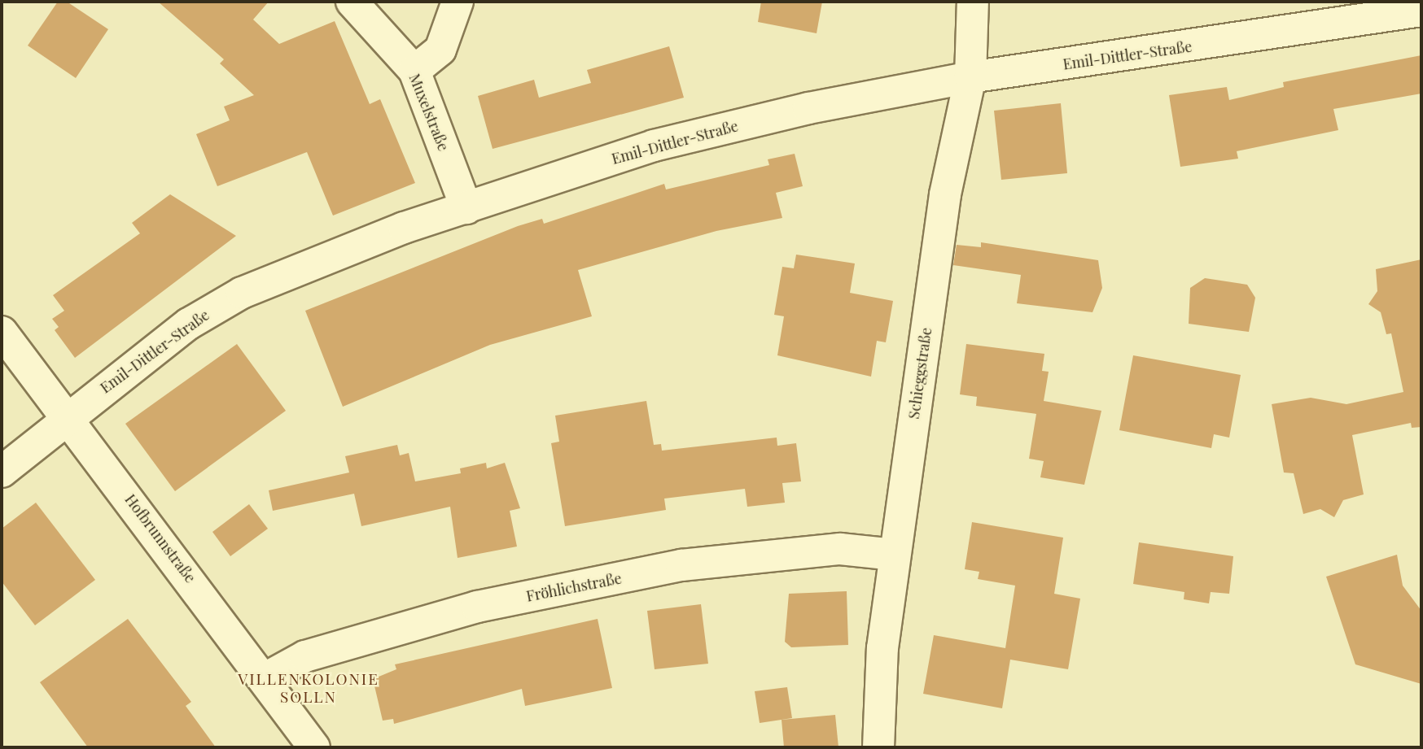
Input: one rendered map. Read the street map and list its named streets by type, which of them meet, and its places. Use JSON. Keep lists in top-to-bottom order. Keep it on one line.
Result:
{"streets":{"street":["Emil-Dittler-Straße","Muxelstraße","Schieggstraße","Hofbrunnstraße","Fröhlichstraße"]},"crossings":[["Emil-Dittler-Straße","Muxelstraße"],["Emil-Dittler-Straße","Schieggstraße"],["Emil-Dittler-Straße","Hofbrunnstraße"],["Schieggstraße","Fröhlichstraße"],["Hofbrunnstraße","Fröhlichstraße"]],"districts":["VILLENKOLONIE SOLLN"]}
